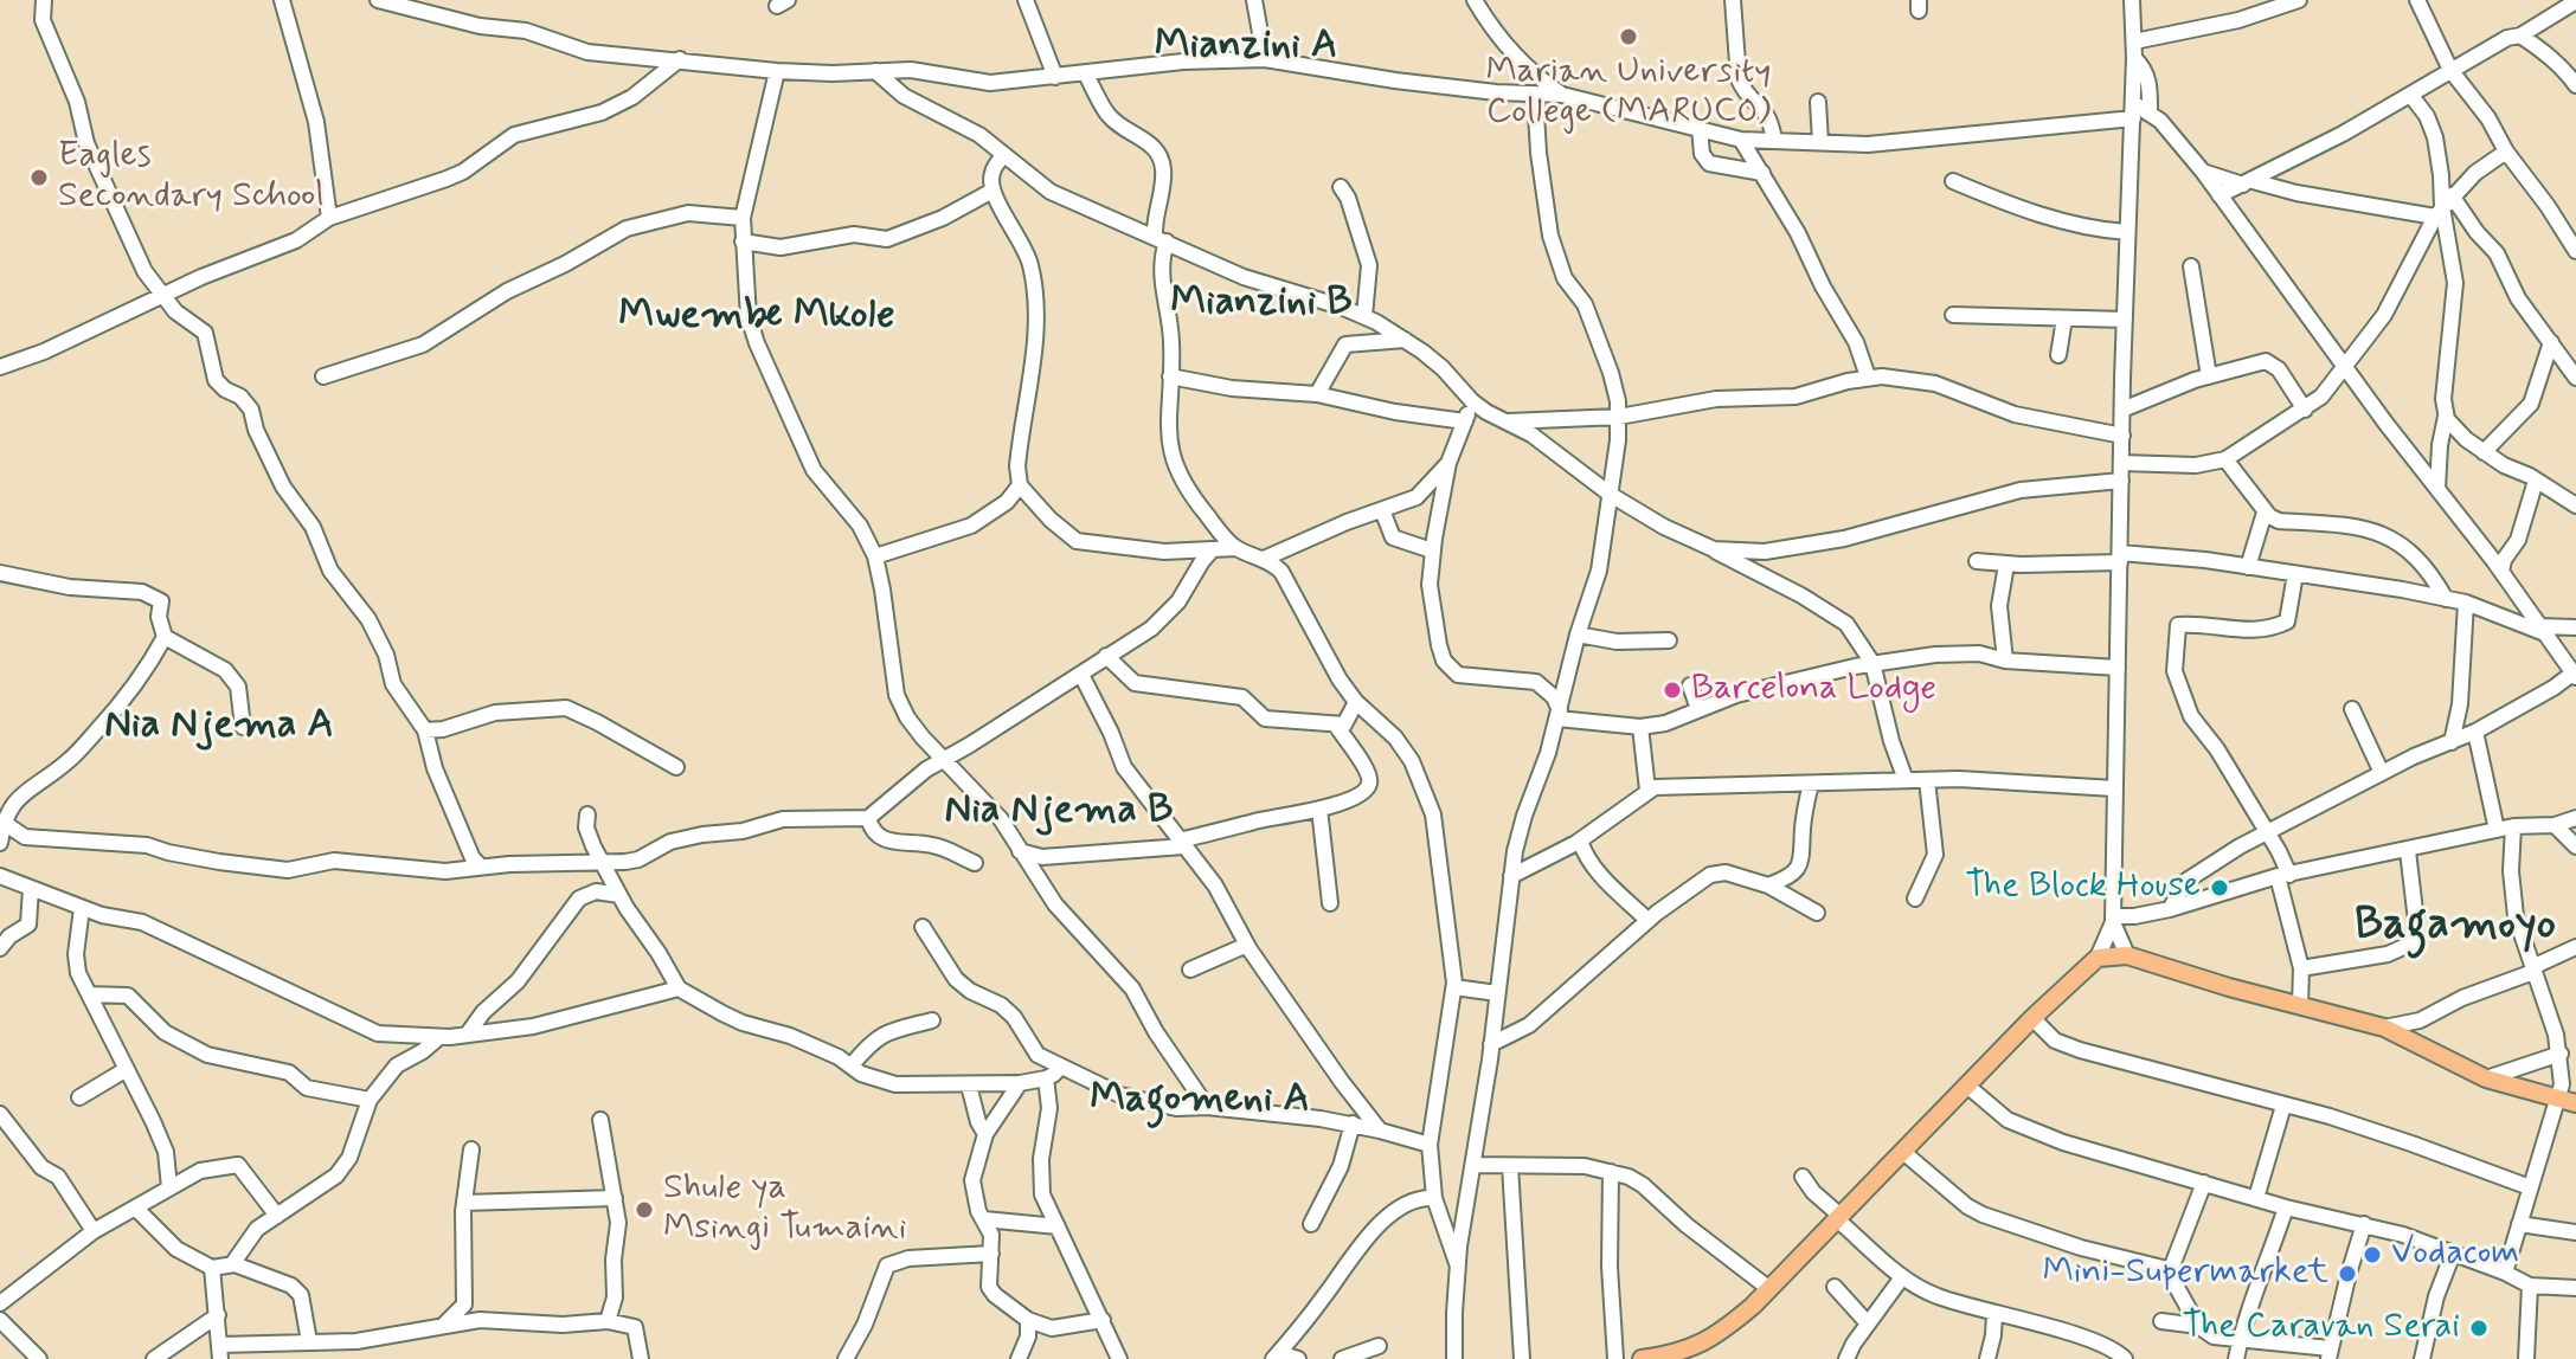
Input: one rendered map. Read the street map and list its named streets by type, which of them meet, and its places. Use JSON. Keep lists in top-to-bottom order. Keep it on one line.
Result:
{"districts":["Mianzini A","Mianzini B","Mwembe Mkole","Nia Njema A","Nia Njema B","Bagamoyo","Magomeni A"],"places":["Marian University College (MARUCO)","Eagles Secondary School","Barcelona Lodge","The Block House","Shule ya Msingi Tumaini","Vodacom","Mini-Supermarket","The Caravan Serai"]}
